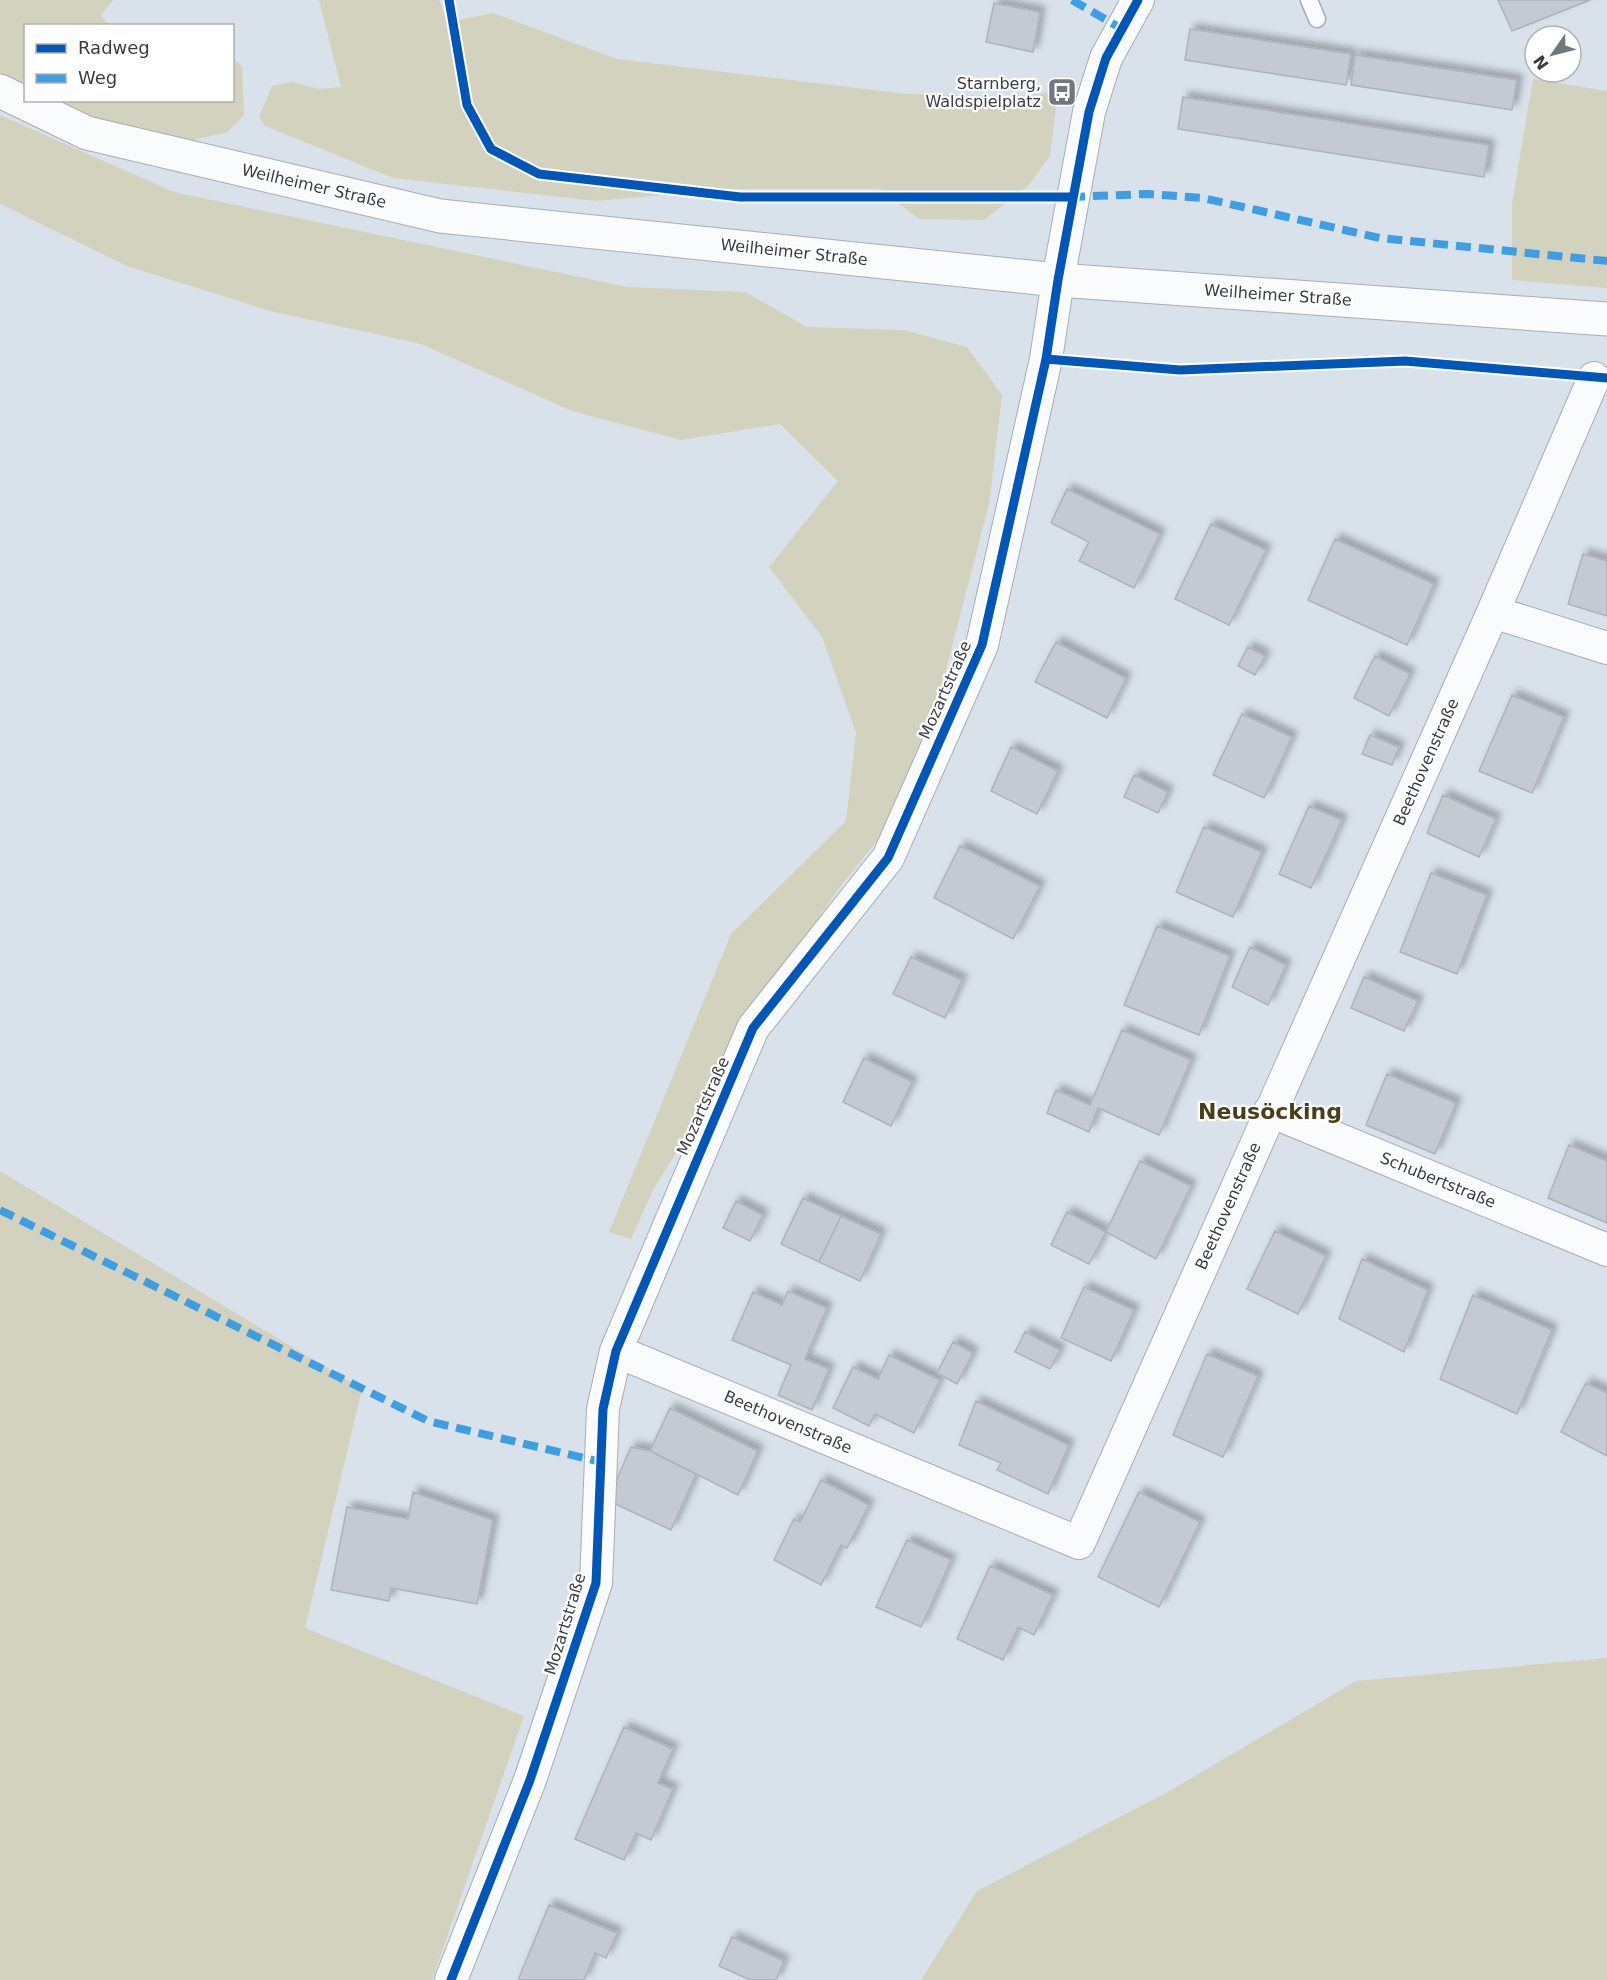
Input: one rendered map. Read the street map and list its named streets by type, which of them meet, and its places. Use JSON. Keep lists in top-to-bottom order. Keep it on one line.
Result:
{"streets":{"main road":["Weilheimer Straße"],"street":["Mozartstraße","Beethovenstraße","Schubertstraße"]},"crossings":[["Weilheimer Straße","Mozartstraße"],["Mozartstraße","Beethovenstraße"],["Beethovenstraße","Schubertstraße"]],"districts":["Neusöcking"],"places":{"bus stop":["Starnberg, Waldspielplatz"]},"legend":["Radweg","Weg"],"north":"bottom left"}
